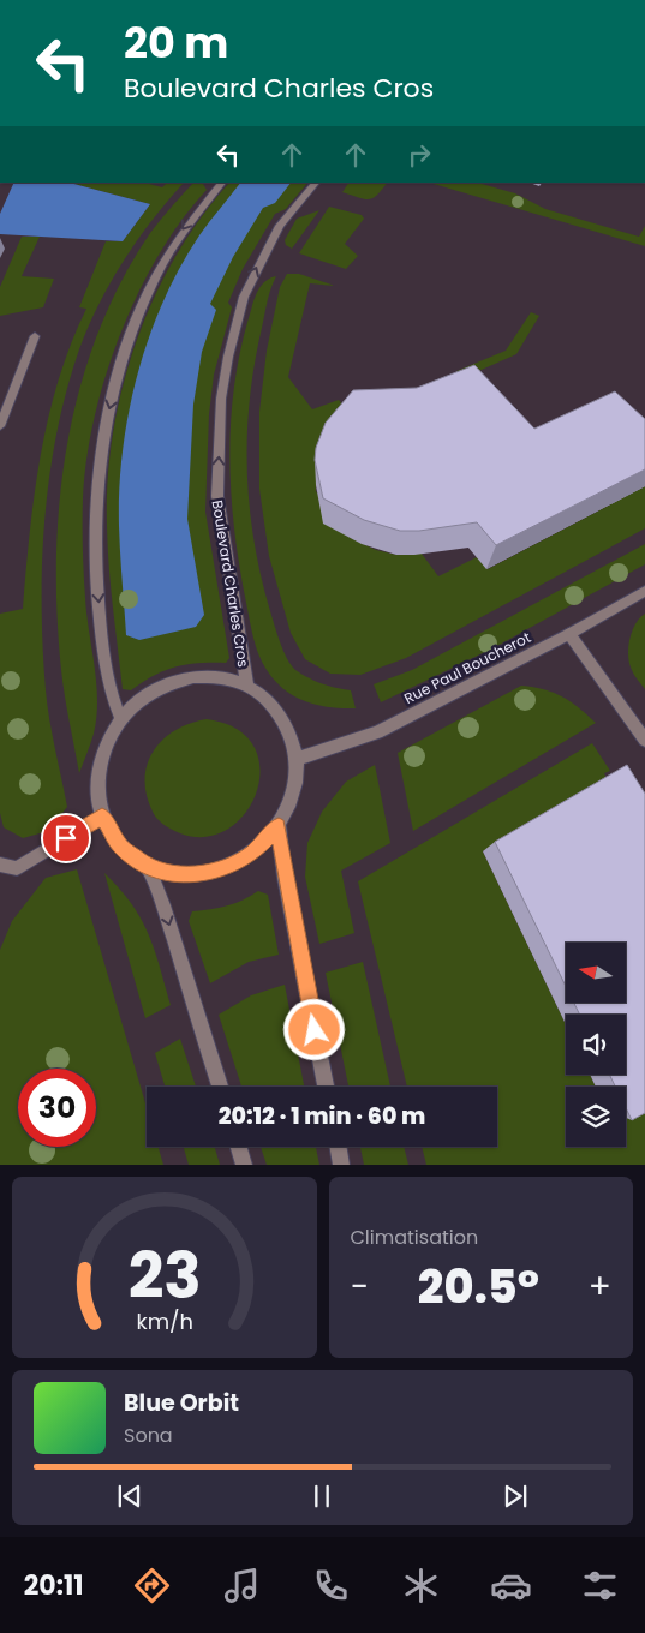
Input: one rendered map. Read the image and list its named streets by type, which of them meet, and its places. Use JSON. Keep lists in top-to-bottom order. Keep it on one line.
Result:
{"streets":{"street":["Boulevard Charles Cros","Rue Paul Boucherot"]},"crossings":[["Boulevard Charles Cros","Rue Paul Boucherot"]],"north":"left","page":{"turn":["20 m","Boulevard Charles Cros"],"limit":"30","trip":"20:12 · 1 min · 60 m","tile":"Climatisation","heat":["−","20.5°","+"],"song":["Blue Orbit","Sona"],"tabs":"20:11","gauge":["23","km/h"]}}
